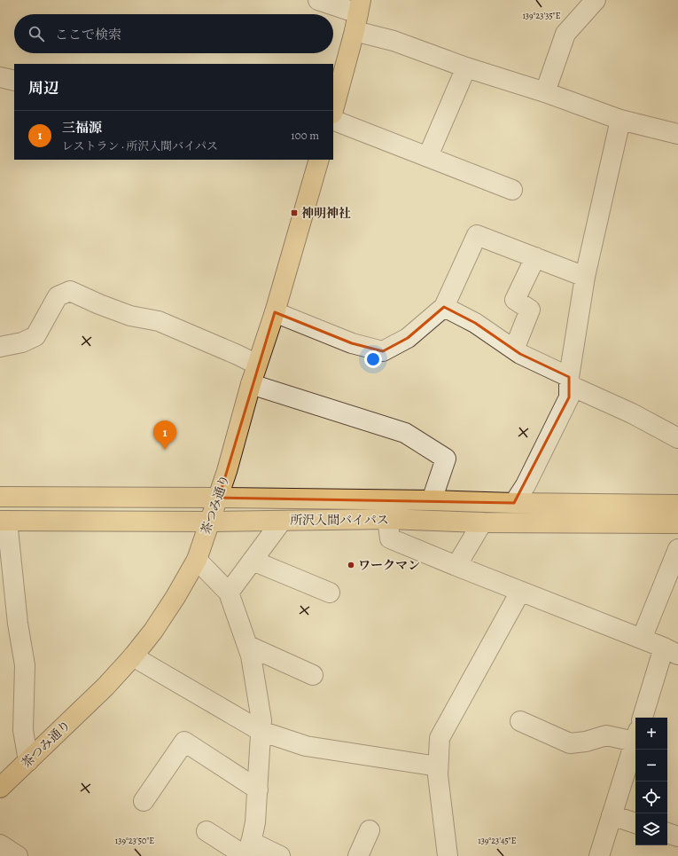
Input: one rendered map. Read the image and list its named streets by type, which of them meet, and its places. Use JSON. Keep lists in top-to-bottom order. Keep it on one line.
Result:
{"streets":{"main road":["茶つみ通り","所沢入間バイパス"]},"crossings":[["茶つみ通り","所沢入間バイパス"]],"places":{"transit":["神明神社"],"other":["ワークマン"]},"page":{"search":"ここで検索","heading":"周辺","list":[{"mark":"1","name":"三福源","note":"レストラン · 所沢入間バイパス","value":"100 m"}],"pins":"1","map_buttons":["+","−"]},"coordinates":["139°23'35\"E","139°23'50\"E","139°23'45\"E"]}
